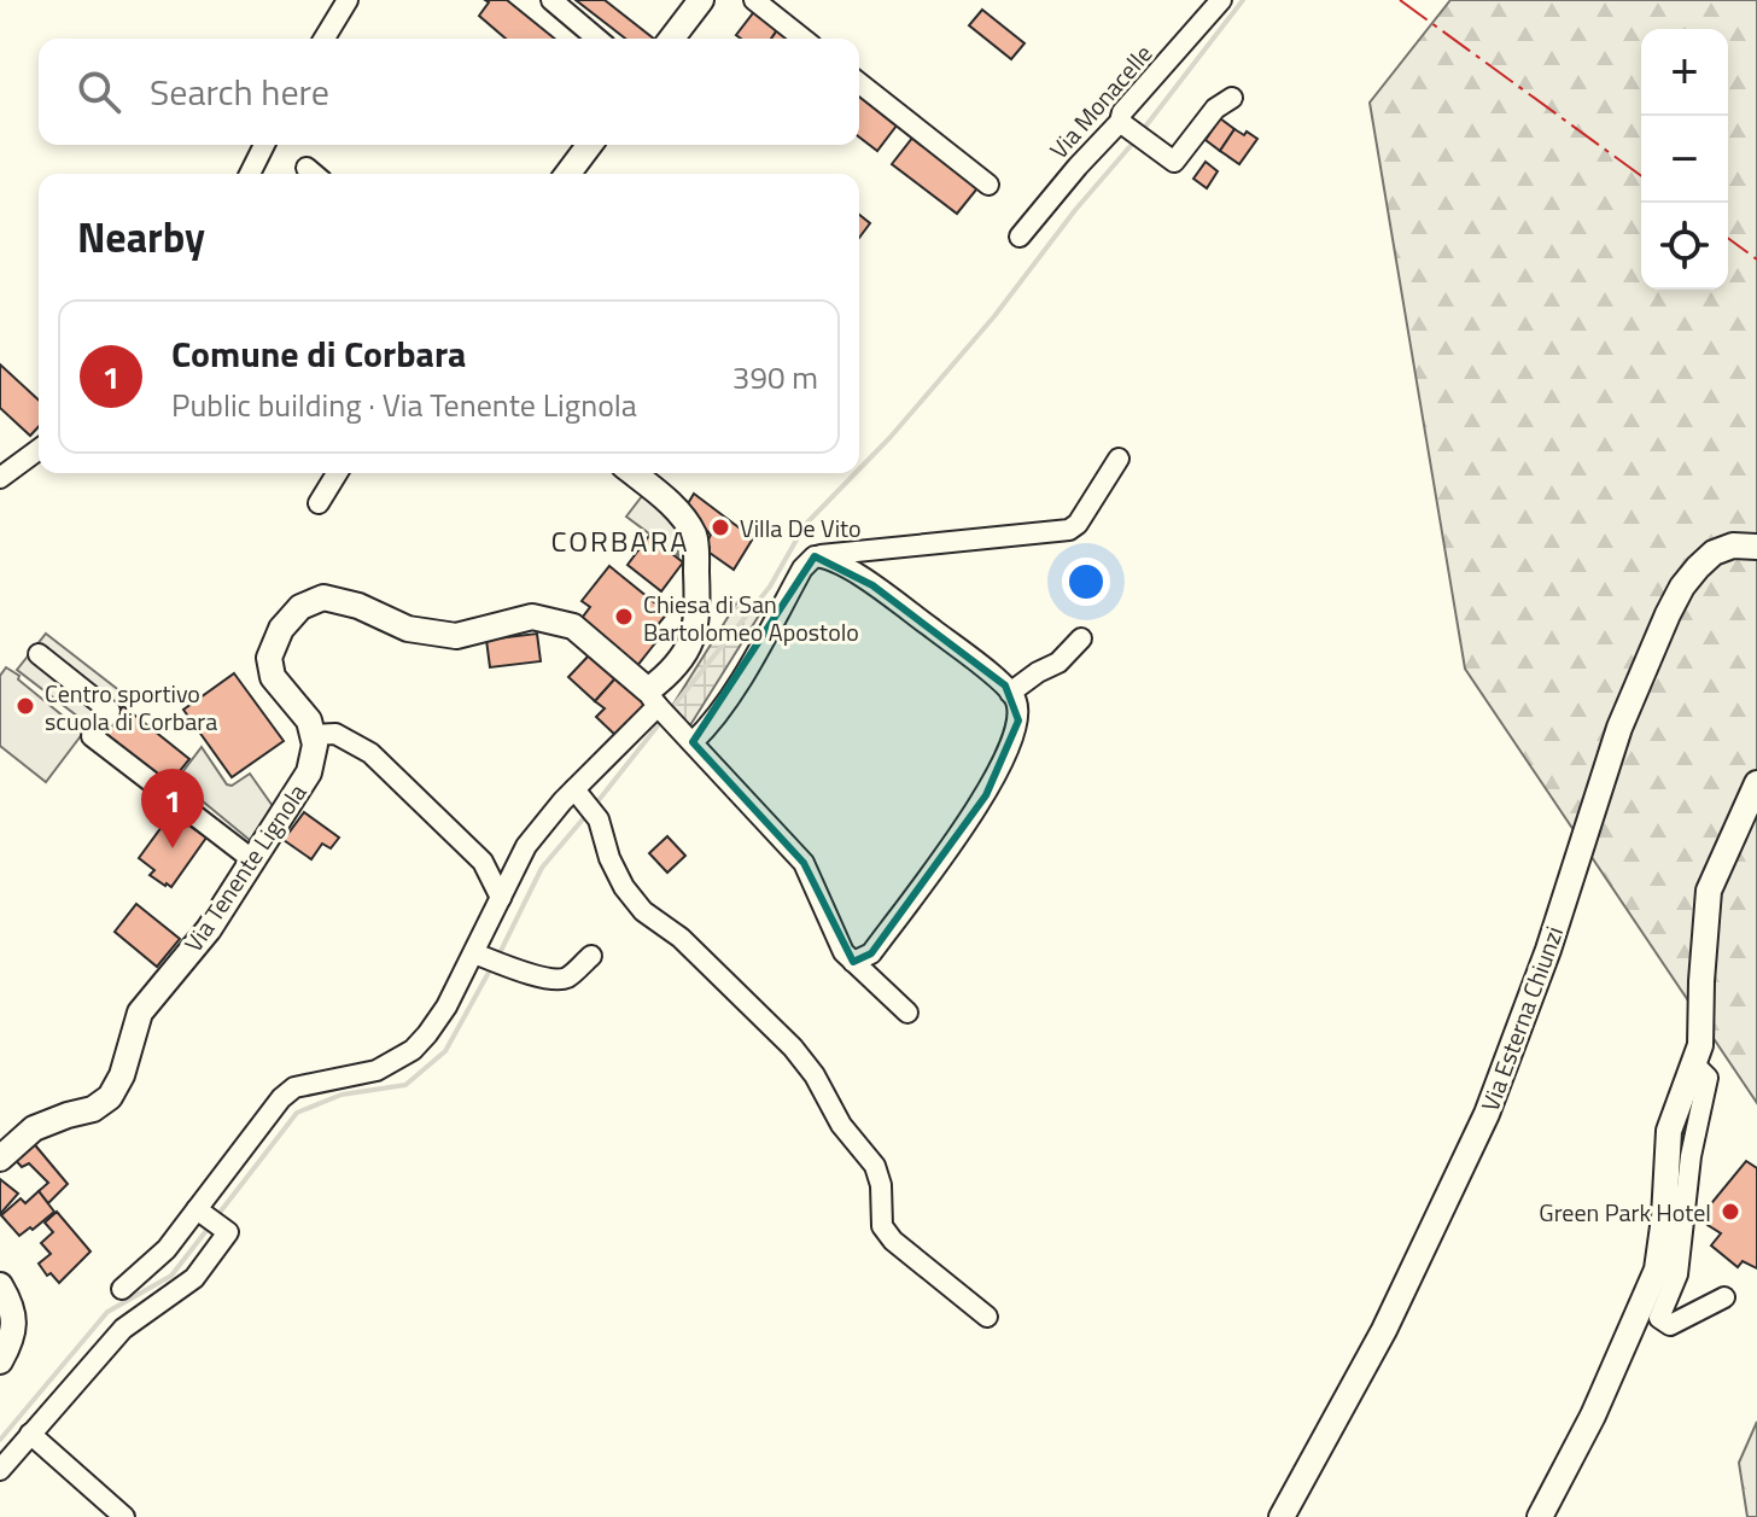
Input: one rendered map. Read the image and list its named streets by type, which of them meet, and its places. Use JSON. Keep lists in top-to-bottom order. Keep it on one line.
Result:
{"streets":{"main road":["Via Tenente Lignola","Via Esterna Chiunzi"],"street":["Via Monacelle"]},"districts":["CORBARA"],"places":["Villa De Vito","Chiesa di San Bartolomeo Apostolo","Centro sportivo scuola di Corbara","Green Park Hotel"],"page":{"map_buttons":["+","−"],"search":"Search here","heading":"Nearby","list":[{"mark":"1","name":"Comune di Corbara","note":"Public building · Via Tenente Lignola","value":"390 m"}],"pins":"1"}}
